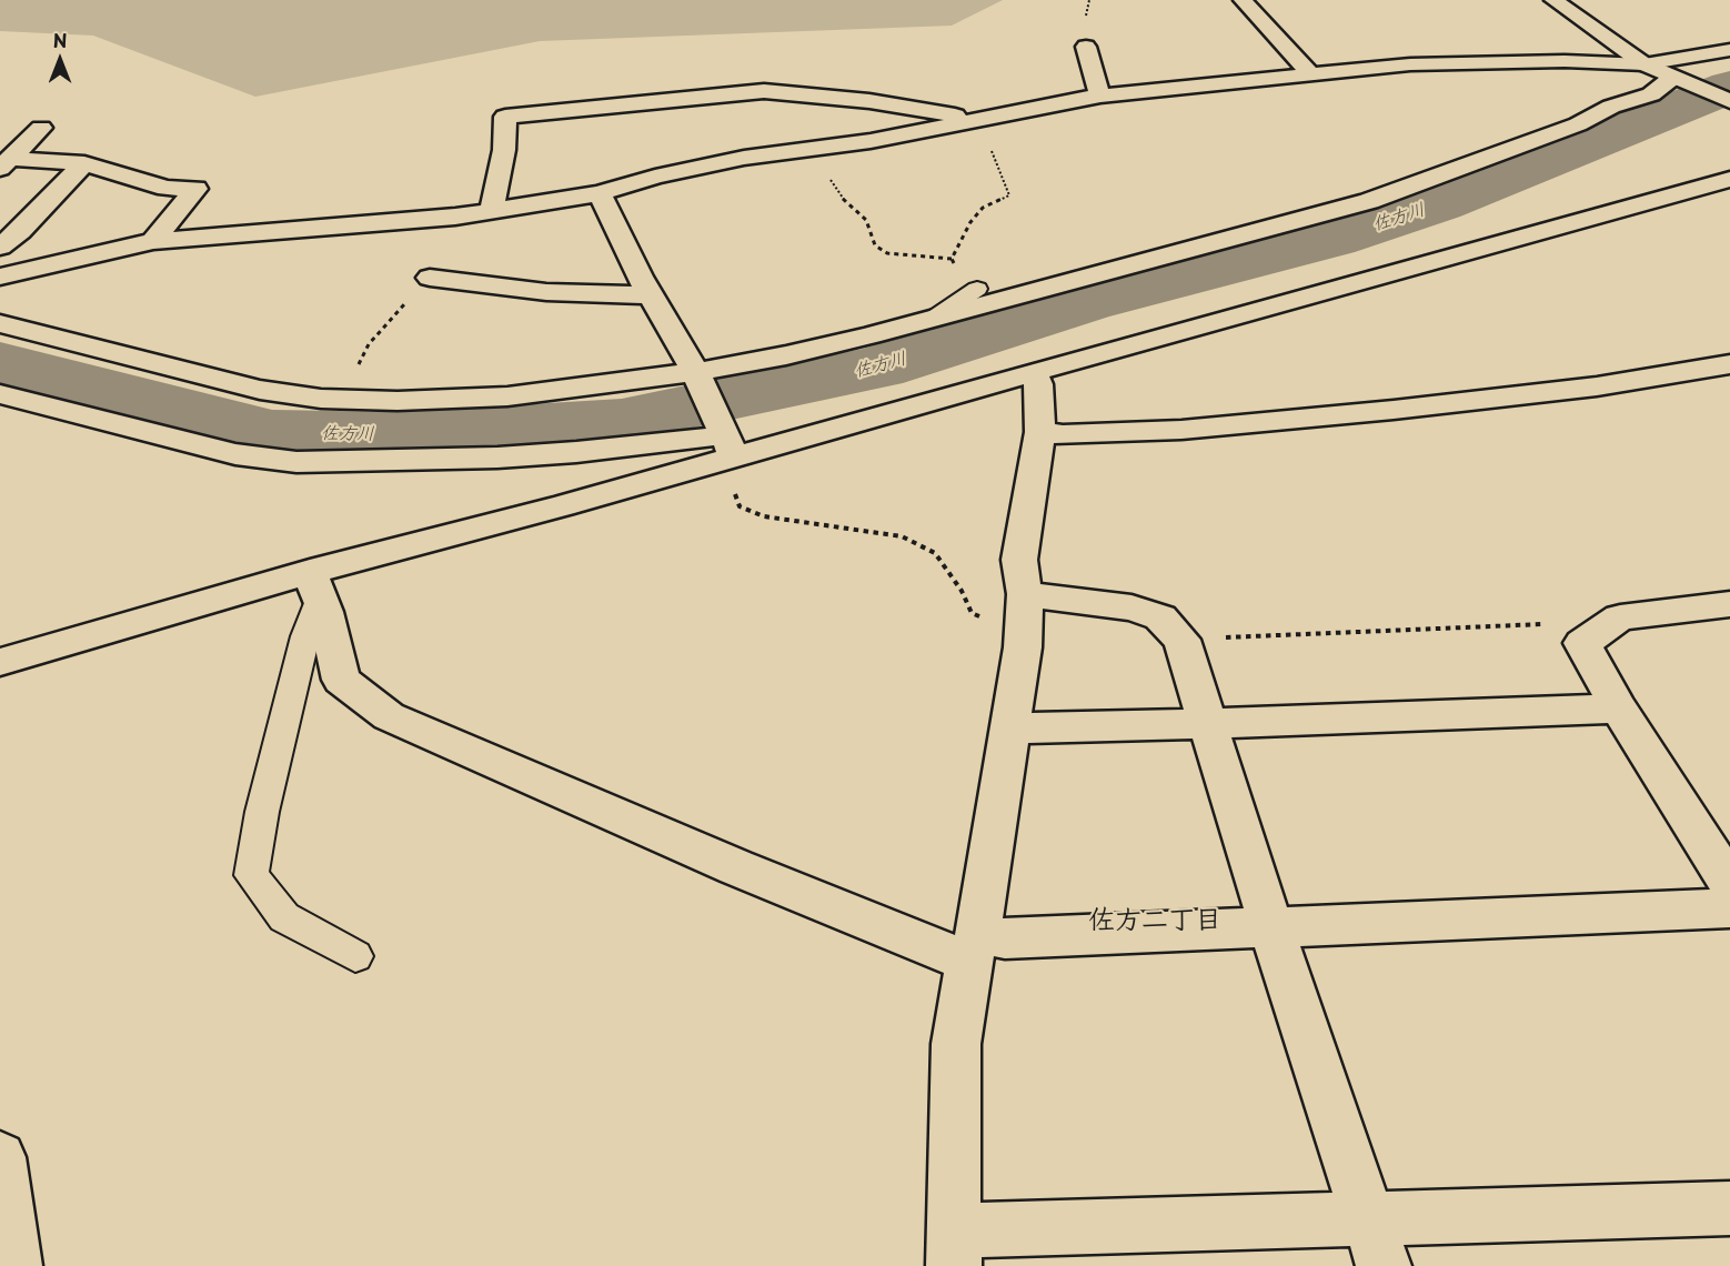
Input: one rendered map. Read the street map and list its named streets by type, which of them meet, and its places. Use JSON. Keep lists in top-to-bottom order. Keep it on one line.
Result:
{"districts":["佐方二丁目"],"water":["佐方川"],"north":"top"}
